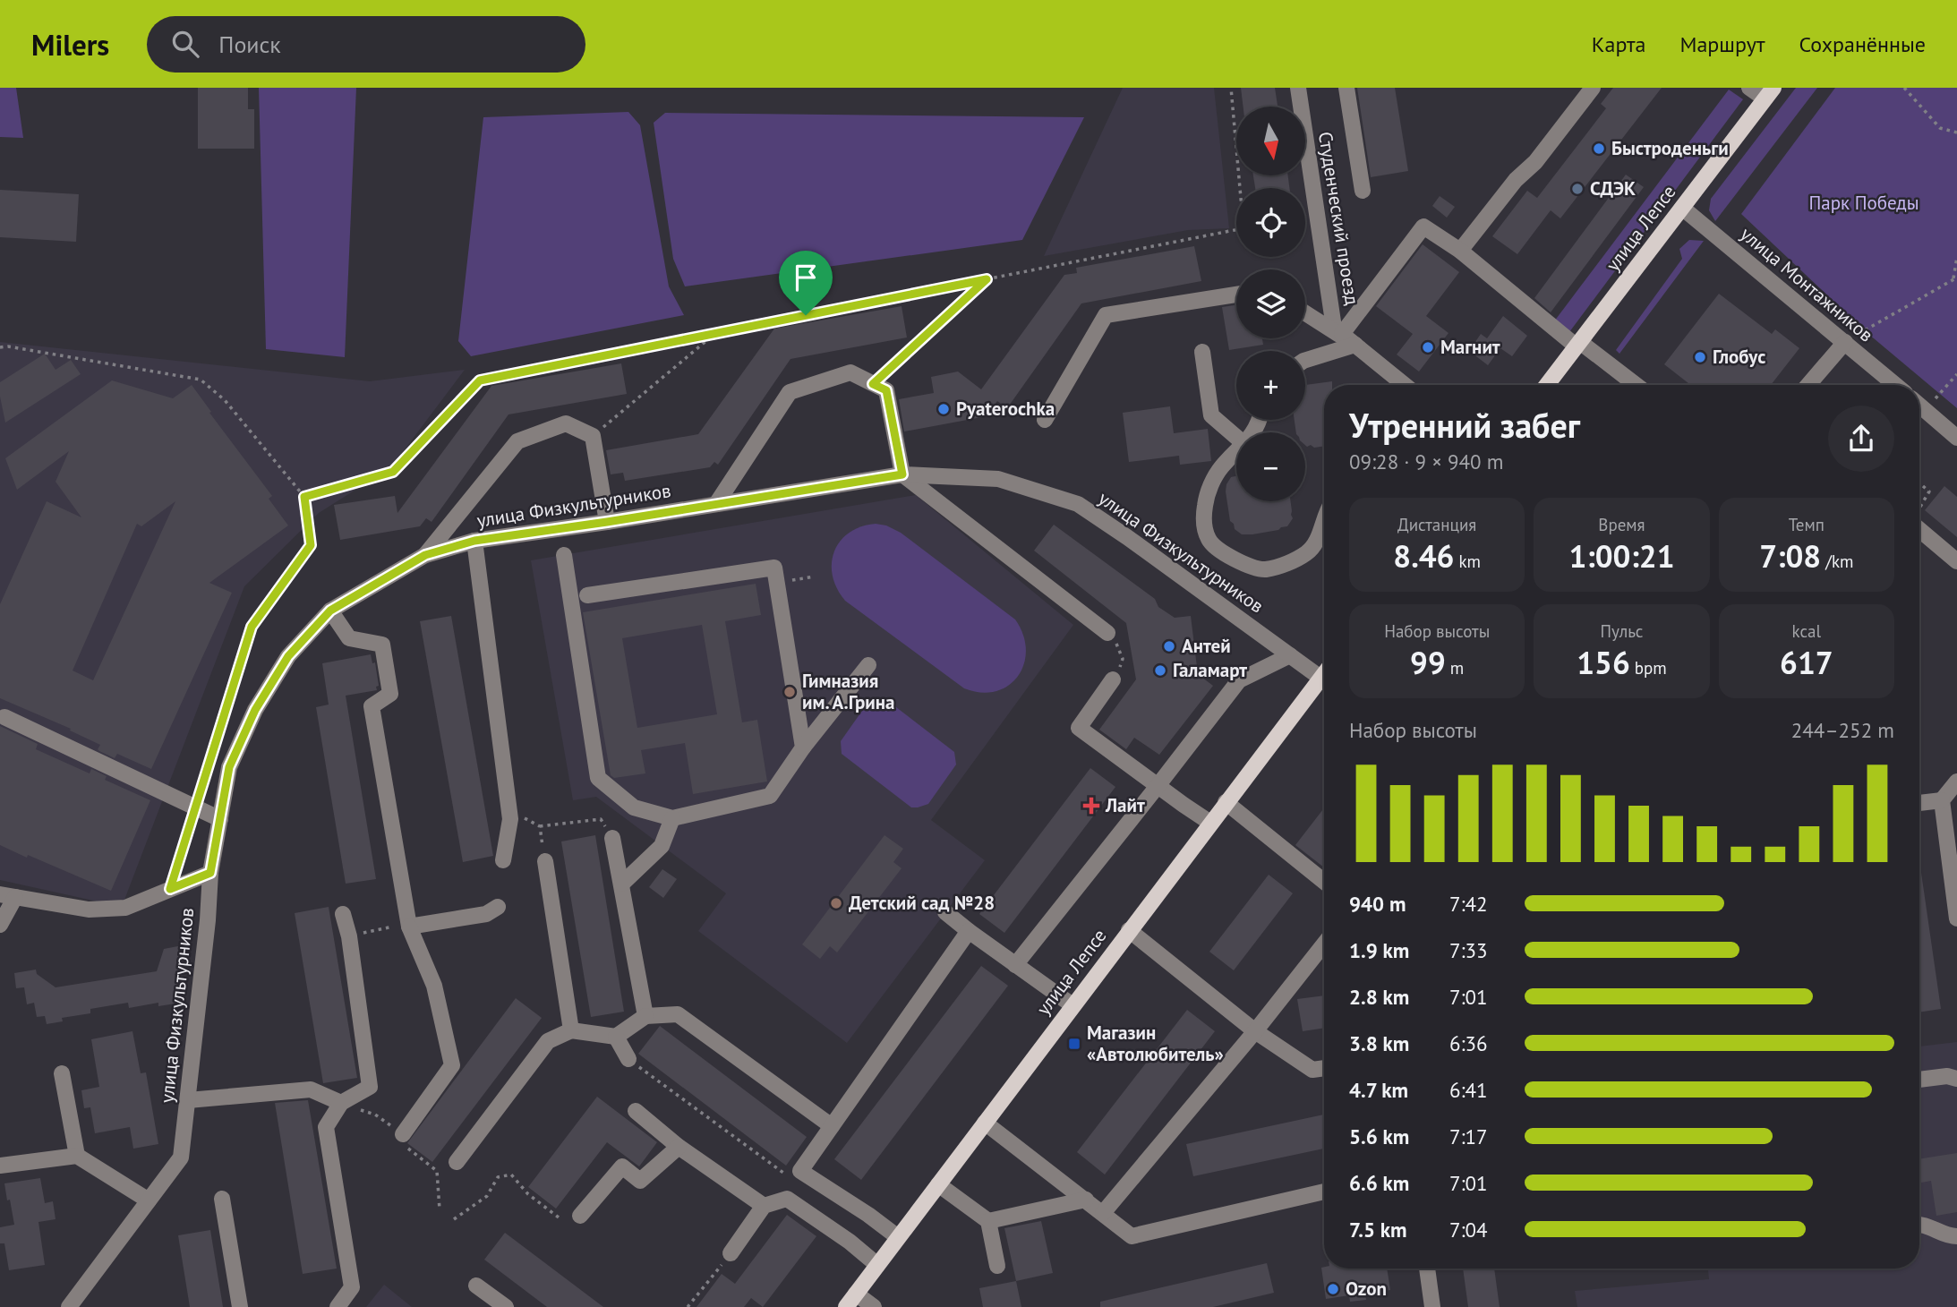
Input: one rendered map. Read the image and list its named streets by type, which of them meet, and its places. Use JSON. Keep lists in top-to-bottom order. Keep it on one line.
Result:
{"streets":{"main road":["улица Лепсе"],"street":["Студенческий проезд","улица Монтажников","улица Физкультурников"]},"crossings":[["улица Лепсе","улица Монтажников"],["улица Лепсе","улица Физкультурников"]],"parks":["Парк Победы"],"places":{"other":["Быстроденьги","СДЭК","Магнит","Глобус","Pyaterochka","Антей","Галамарт","Гимназия им. А.Грина","Детский сад №28","Ozon"],"health":["Лайт"],"transit":["Магазин «Автолюбитель»"]},"north":"bottom","page":{"header":"Milers","search":"Поиск","nav":["Карта","Маршрут","Сохранённые"],"map_buttons":["+","−"],"heading":["Утренний забег","09:28 · 9 × 940 m"],"stats":[["Дистанция","8.46 km"],["Время","1:00:21"],["Темп","7:08 /km"],["Набор высоты","99 m"],["Пульс","156 bpm"],["kcal","617"]],"chart":["Набор высоты","244–252 m"],"list":[{"name":"940 m","note":"7:42"},{"name":"1.9 km","note":"7:33"},{"name":"2.8 km","note":"7:01"},{"name":"3.8 km","note":"6:36"},{"name":"4.7 km","note":"6:41"},{"name":"5.6 km","note":"7:17"},{"name":"6.6 km","note":"7:01"},{"name":"7.5 km","note":"7:04"}]}}
